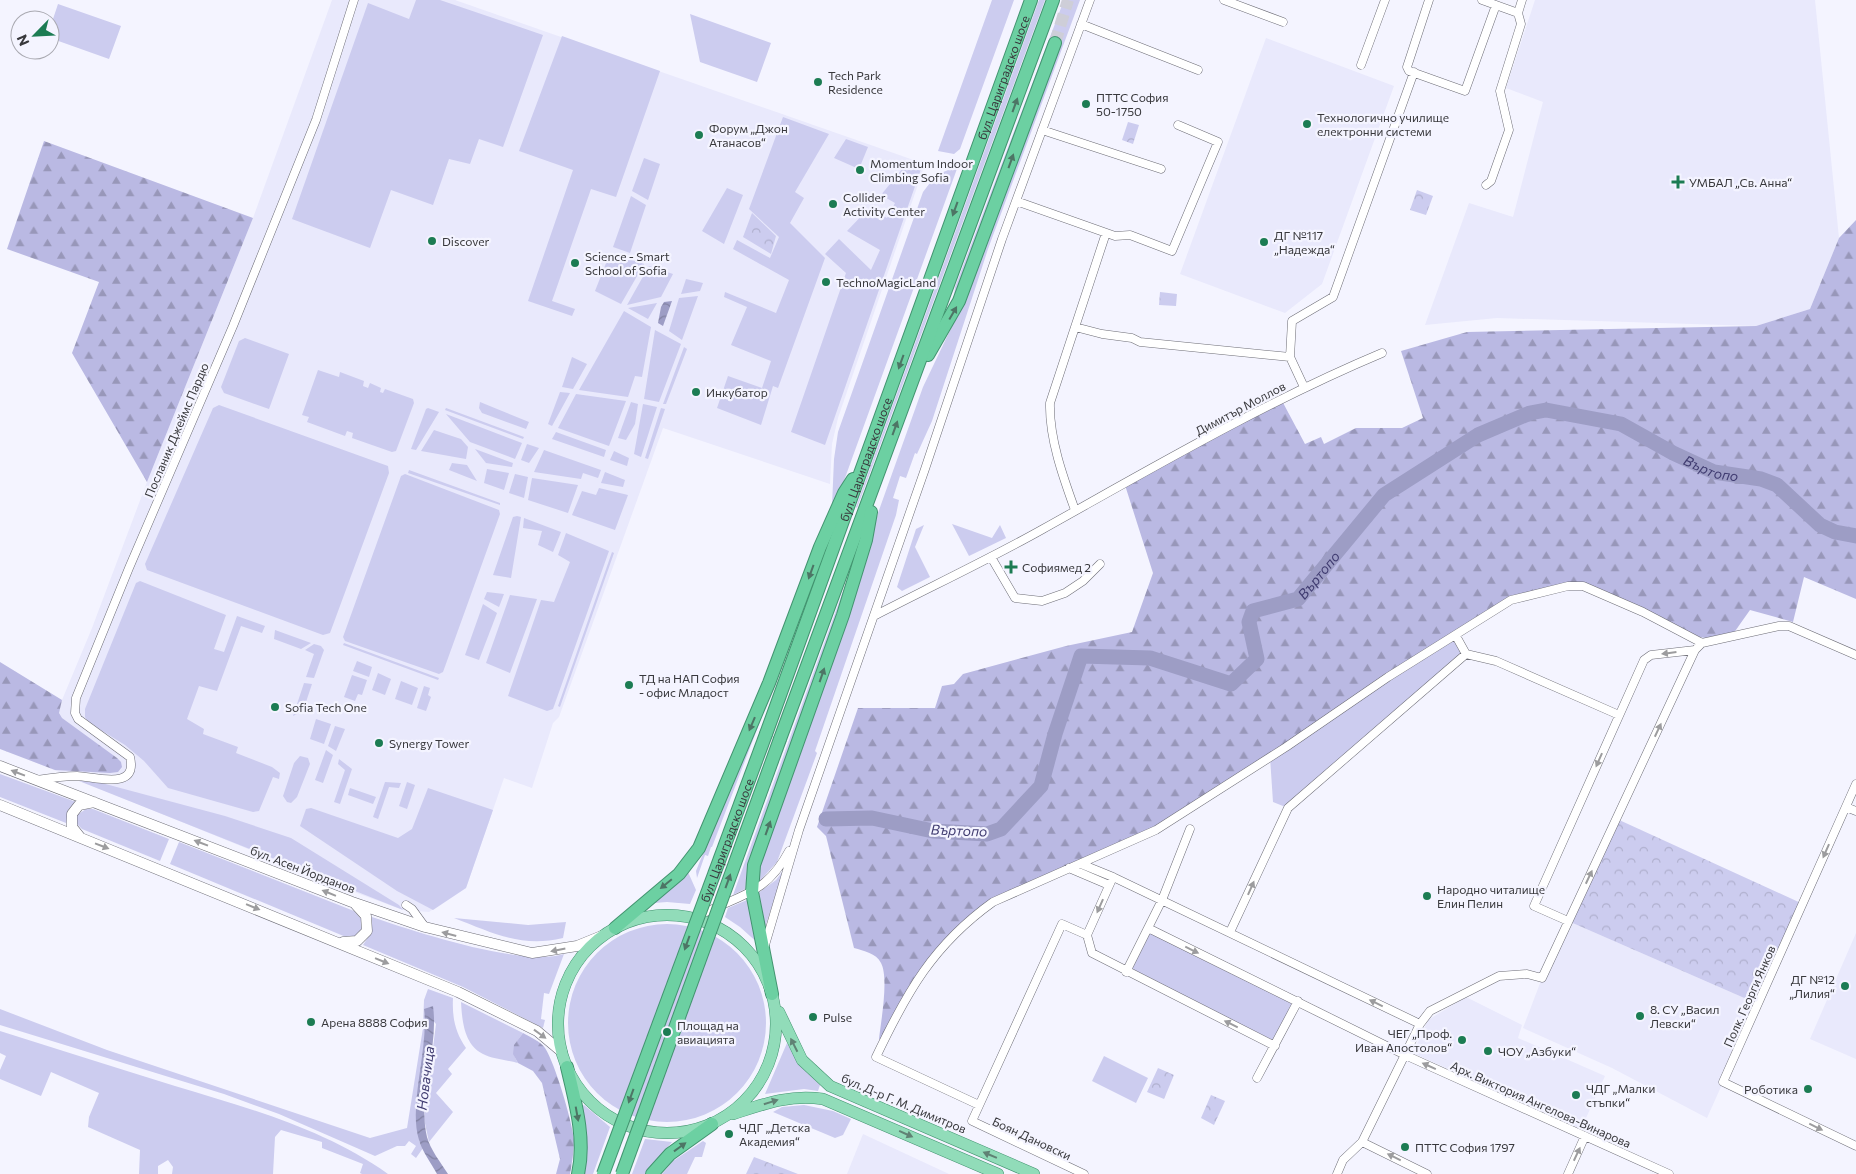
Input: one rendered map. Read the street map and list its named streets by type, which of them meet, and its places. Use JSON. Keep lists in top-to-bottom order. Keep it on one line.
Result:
{"streets":{"highway":["бул. Цариградско шосе"],"main road":["бул. Асен Йорданов","бул. Д-р Г. М. Димитров"],"street":["Димитър Моллов","Посланик Джеймс Пардю","Полк. Георги Янков","Арх. Виктория Ангелова-Винарова","Боян Дановски"]},"crossings":[["бул. Цариградско шосе","Димитър Моллов"],["бул. Цариградско шосе","бул. Д-р Г. М. Димитров"],["Посланик Джеймс Пардю","бул. Асен Йорданов"],["бул. Асен Йорданов","бул. Д-р Г. М. Димитров"]],"one_way":["бул. Д-р Г. М. Димитров"],"water":["Въртопо","Новачица"],"places":{"other":["Tech Park Residence","ПТТС София 50-1750","Технологично училище електронни системи","Форум „Джон Атанасов“","Momentum Indoor Climbing Sofia","Collider Activity Center","Discover","ДГ №117 „Надежда“","Science - Smart School of Sofia","TechnoMagicLand","Инкубатор","ТД на НАП София - офис Младост","Sofia Tech One","Synergy Tower","Народно читалище Елин Пелин","ДГ №12 „Лилия“","8. СУ „Васил Левски“","Pulse","Арена 8888 София","Площад на авиацията","ЧЕГ „Проф. Иван Апостолов“","ЧОУ „Азбуки“","Роботика","ЧДГ „Малки стъпки“","ЧДГ „Детска Академия“","ПТТС София 1797"],"health":["УМБАЛ „Св. Анна“","Софиямед 2"]},"north":"bottom left"}
